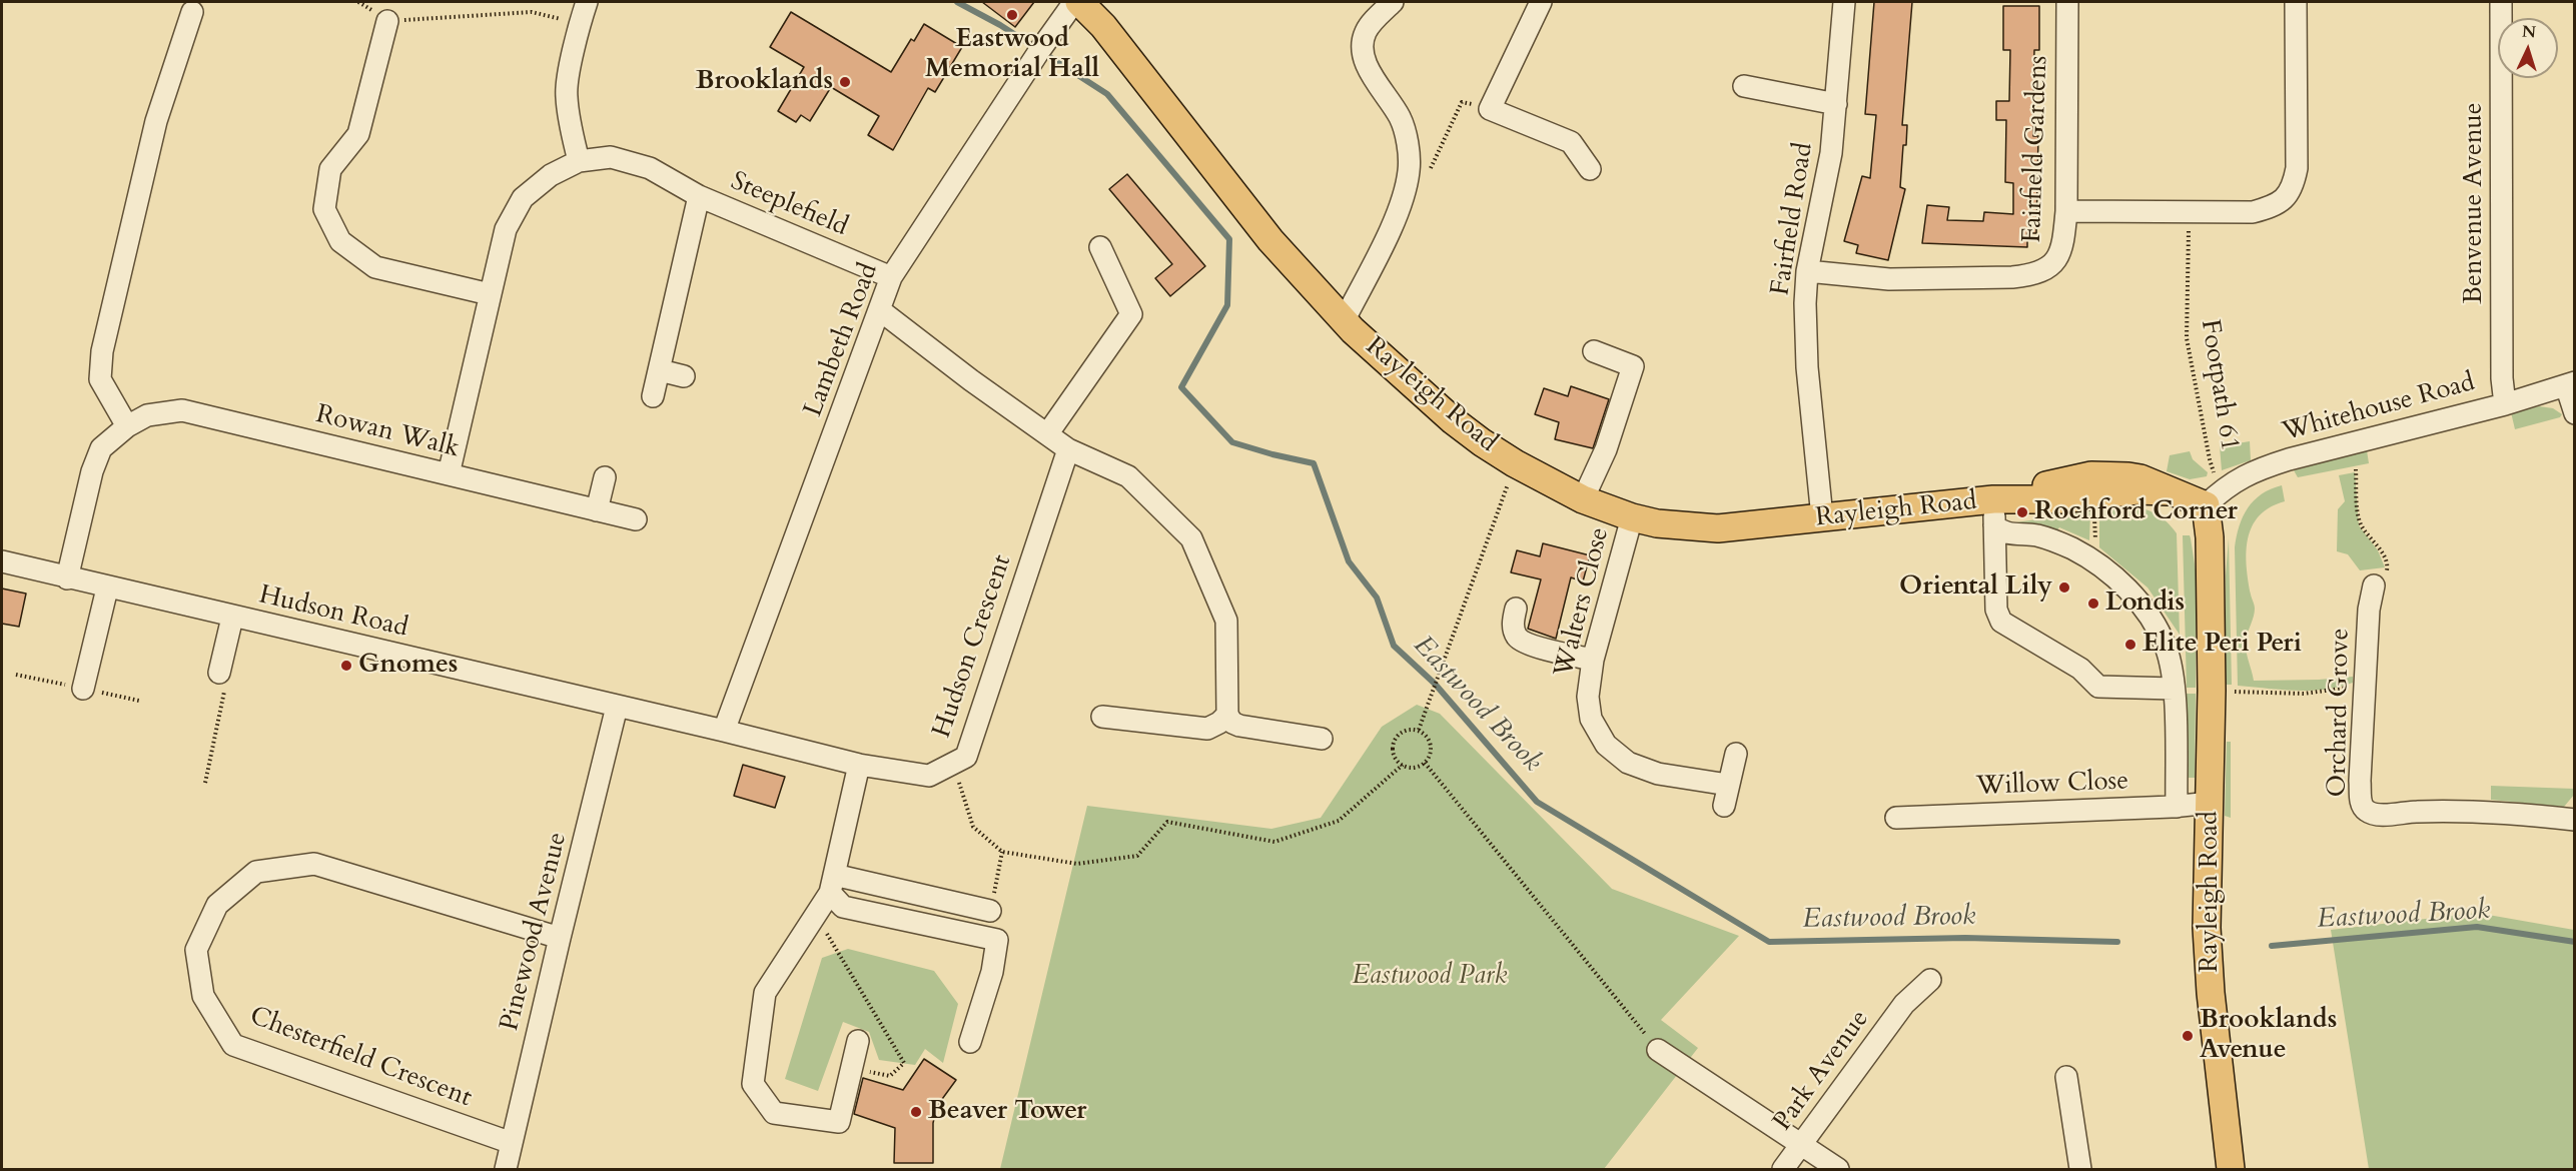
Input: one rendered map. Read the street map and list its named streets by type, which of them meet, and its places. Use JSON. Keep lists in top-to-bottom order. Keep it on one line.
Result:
{"streets":{"main road":["Rayleigh Road"],"street":["Fairfield Gardens","Benvenue Avenue","Steeplefield","Fairfield Road","Lambeth Road","Whitehouse Road","Rowan Walk","Walters Close","Hudson Road","Hudson Crescent","Orchard Grove","Willow Close","Pinewood Avenue","Chesterfield Crescent","Park Avenue"],"path":["Footpath 61"]},"crossings":[["Fairfield Gardens","Fairfield Road"],["Benvenue Avenue","Whitehouse Road"],["Steeplefield","Lambeth Road"],["Steeplefield","Rowan Walk"],["Fairfield Road","Rayleigh Road"],["Lambeth Road","Hudson Road"],["Lambeth Road","Hudson Crescent"],["Footpath 61","Rayleigh Road"],["Footpath 61","Whitehouse Road"],["Rayleigh Road","Whitehouse Road"],["Rayleigh Road","Walters Close"],["Rayleigh Road","Willow Close"],["Rowan Walk","Hudson Road"],["Hudson Road","Hudson Crescent"],["Hudson Road","Pinewood Avenue"],["Pinewood Avenue","Chesterfield Crescent"]],"water":["Eastwood Brook"],"parks":["Eastwood Park"],"places":["Eastwood Memorial Hall","Brooklands","Rochford Corner","Oriental Lily","Londis","Elite Peri Peri","Gnomes","Brooklands Avenue","Beaver Tower"],"north":"top"}
